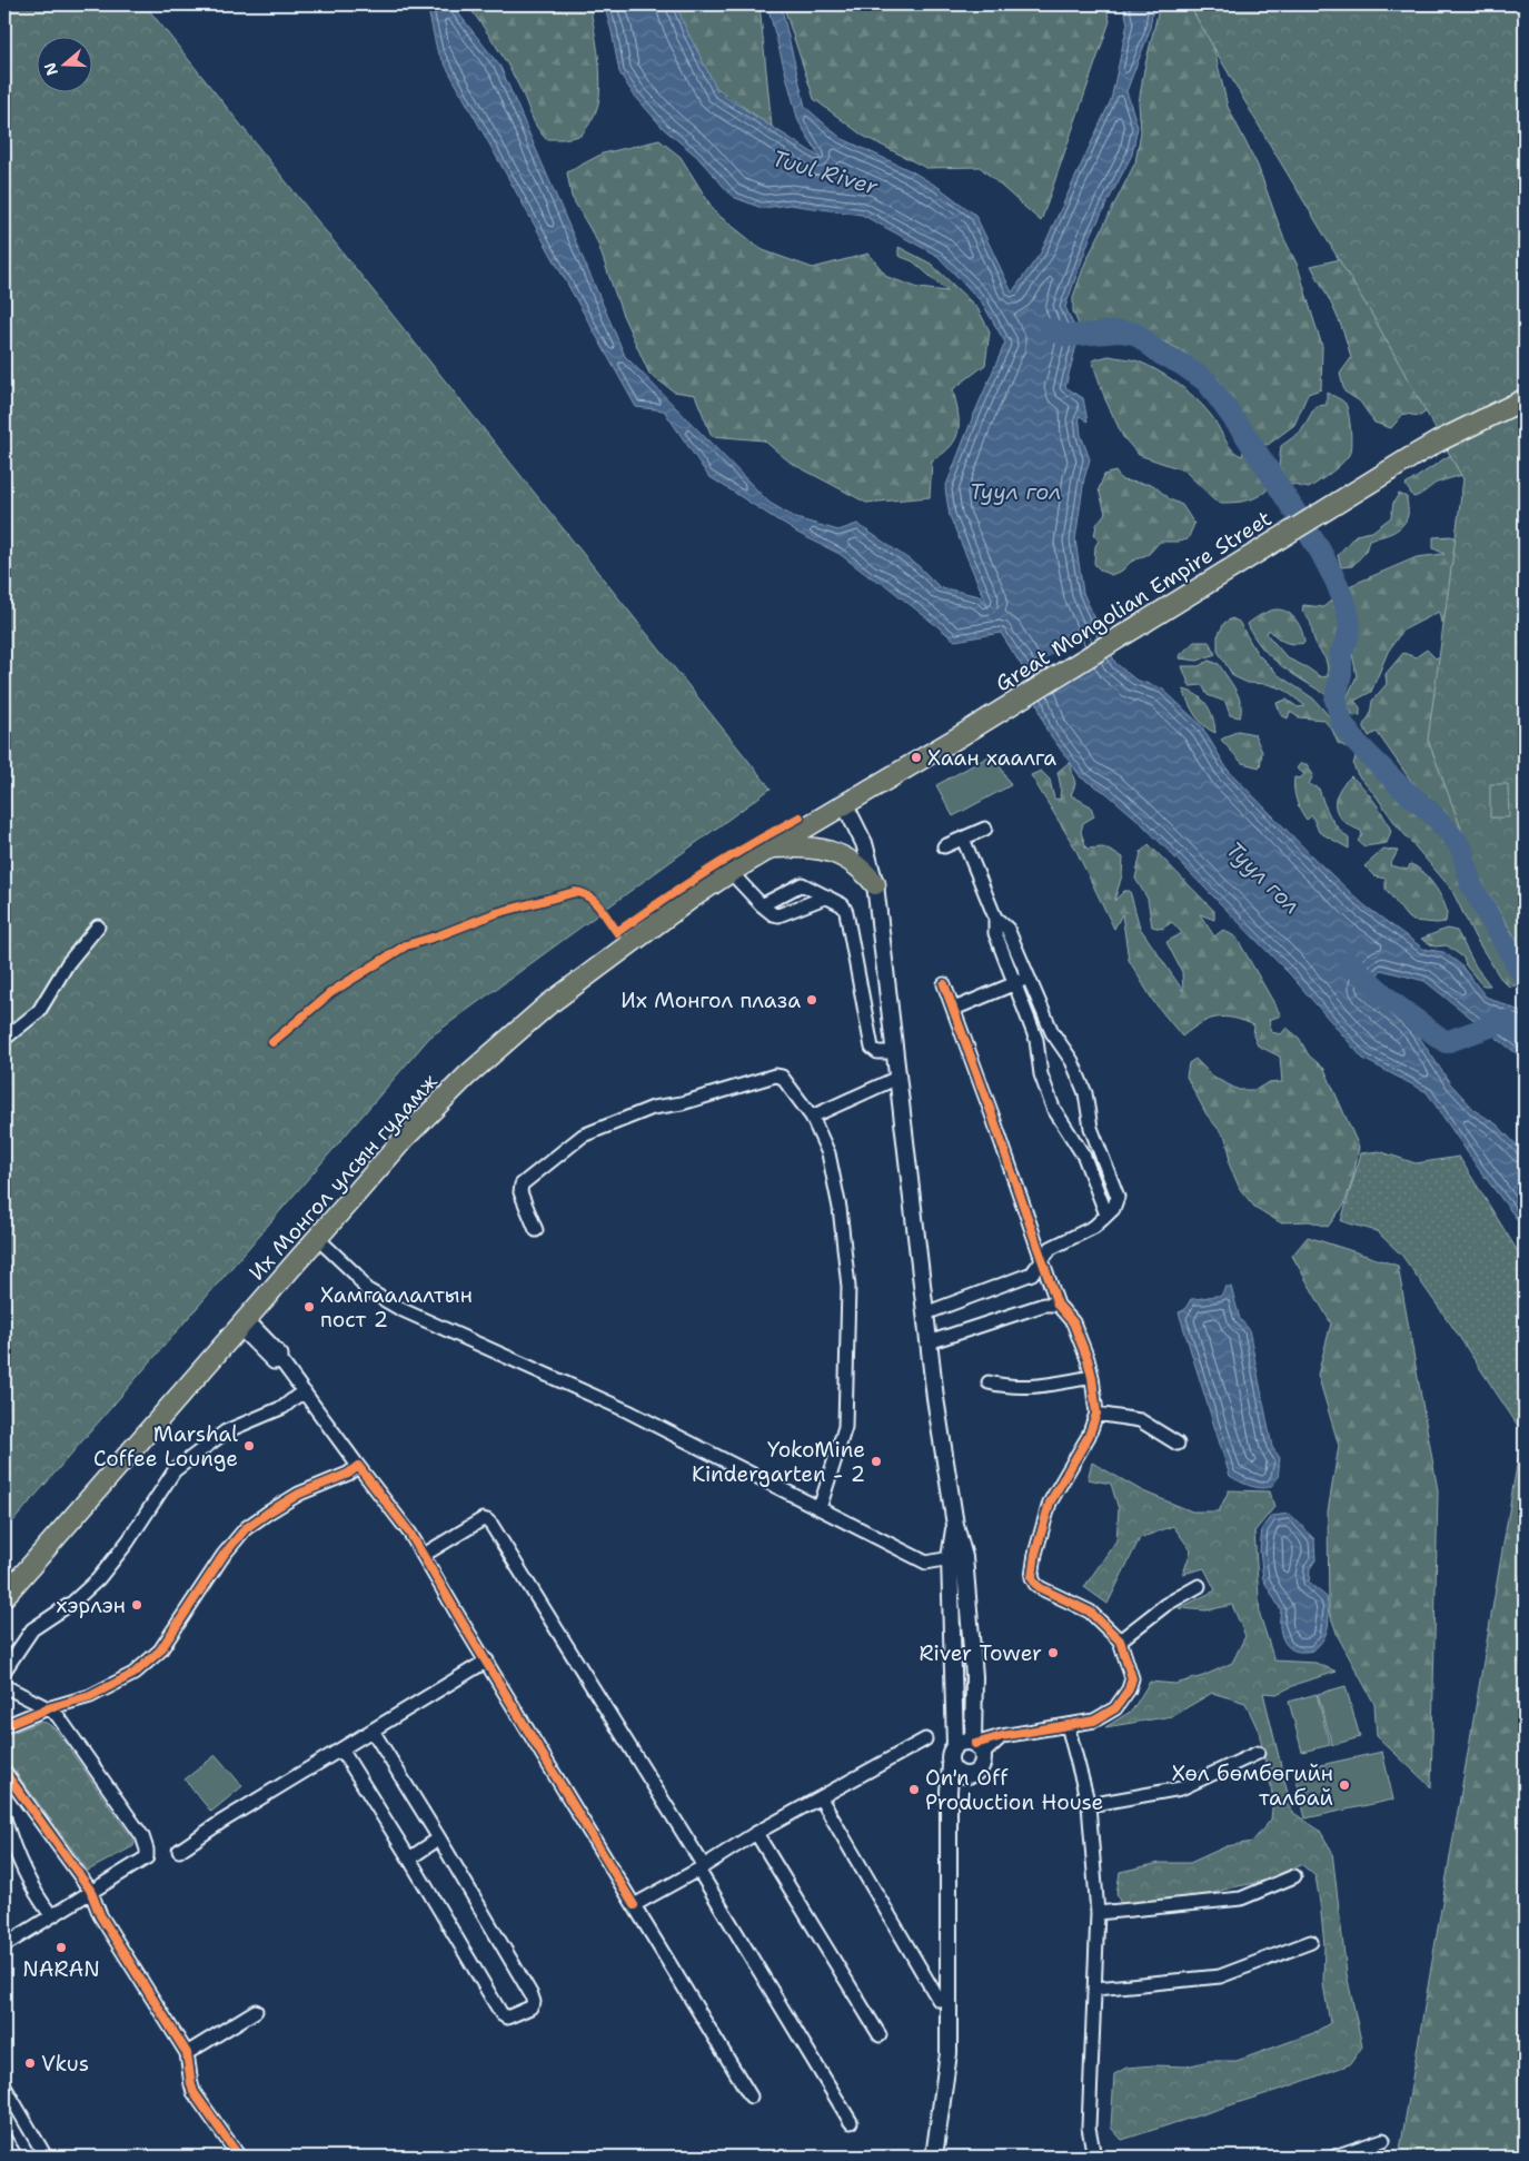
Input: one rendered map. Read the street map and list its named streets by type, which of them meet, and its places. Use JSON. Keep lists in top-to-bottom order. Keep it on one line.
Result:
{"streets":{"main road":["Great Mongolian Empire Street","Их Монгол улсын гудамж"]},"crossings":[["Great Mongolian Empire Street","Их Монгол улсын гудамж"]],"water":["Tuul River","Туул гол"],"places":["Хаан хаалга","Их Монгол плаза","Хамгаалалтын пост 2","Marshal Coffee Lounge","YokoMine Kindergarten - 2","хэрлэн","River Tower","Хөл бөмбөгийн талбай","On'n Off Production House","NARAN","Vkus"],"north":"left"}
